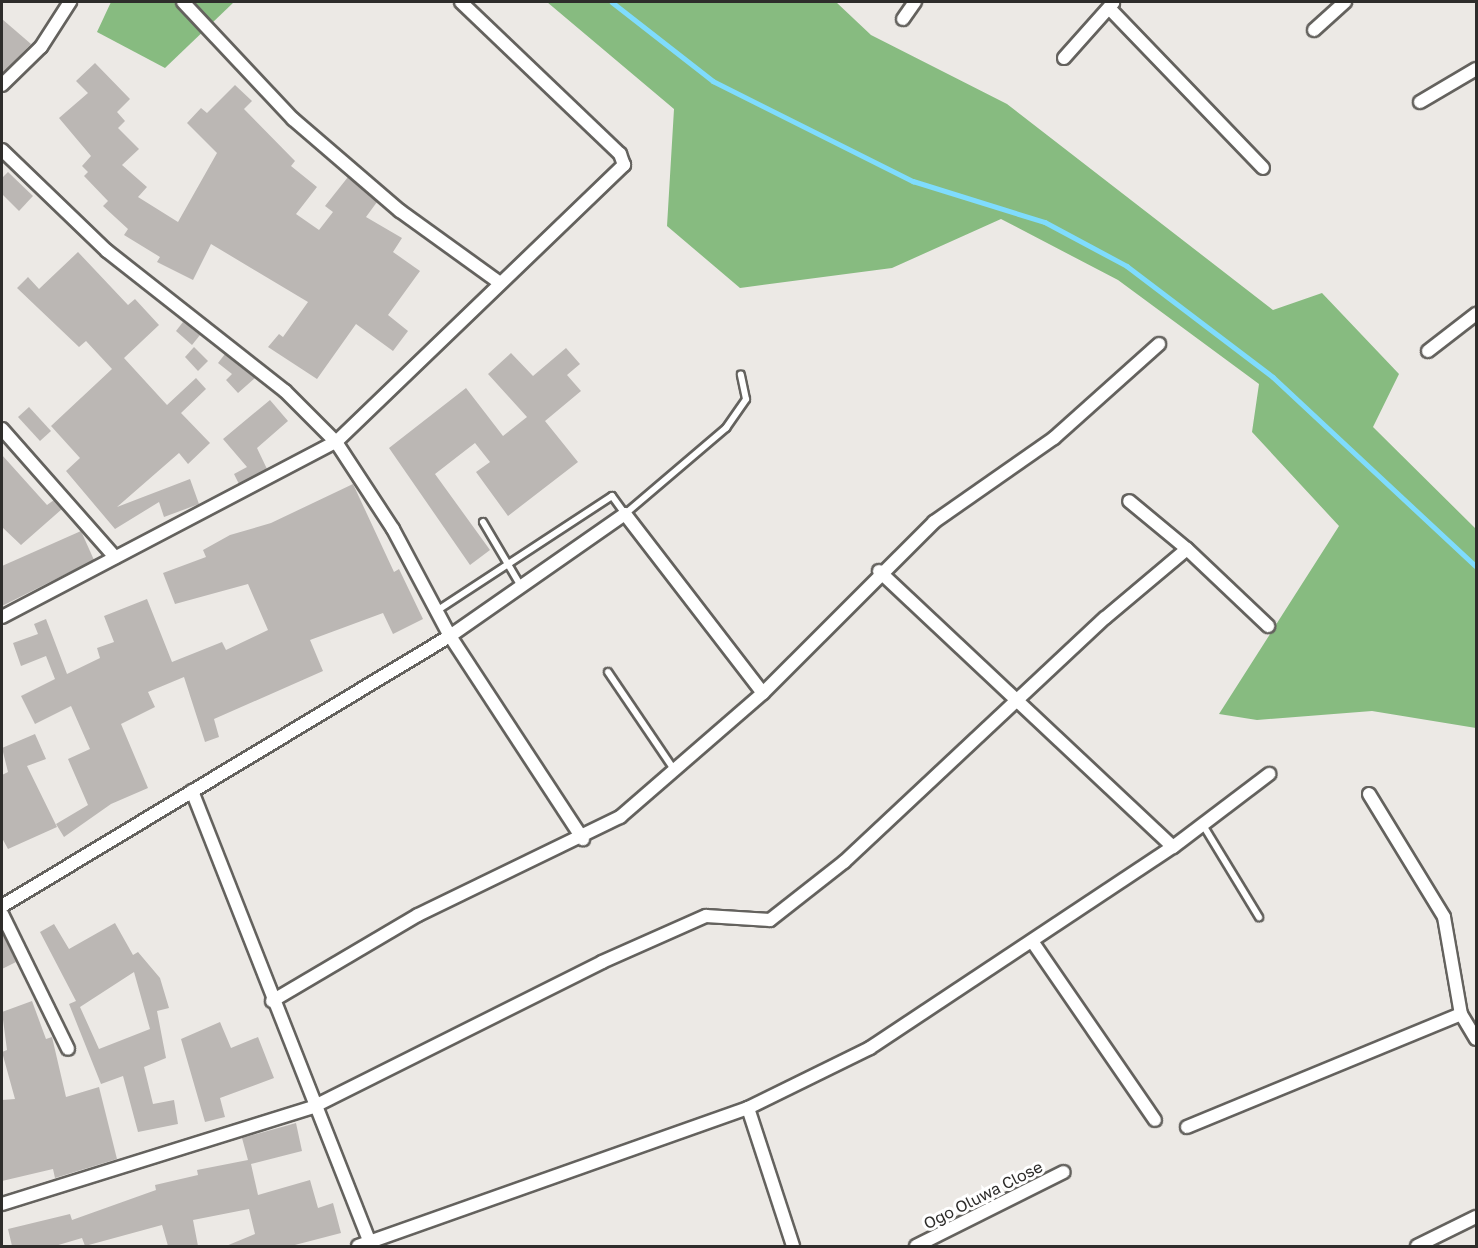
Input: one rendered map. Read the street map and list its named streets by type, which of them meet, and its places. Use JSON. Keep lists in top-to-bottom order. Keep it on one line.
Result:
{"streets":{"street":["Ogo Oluwa Close"]}}
